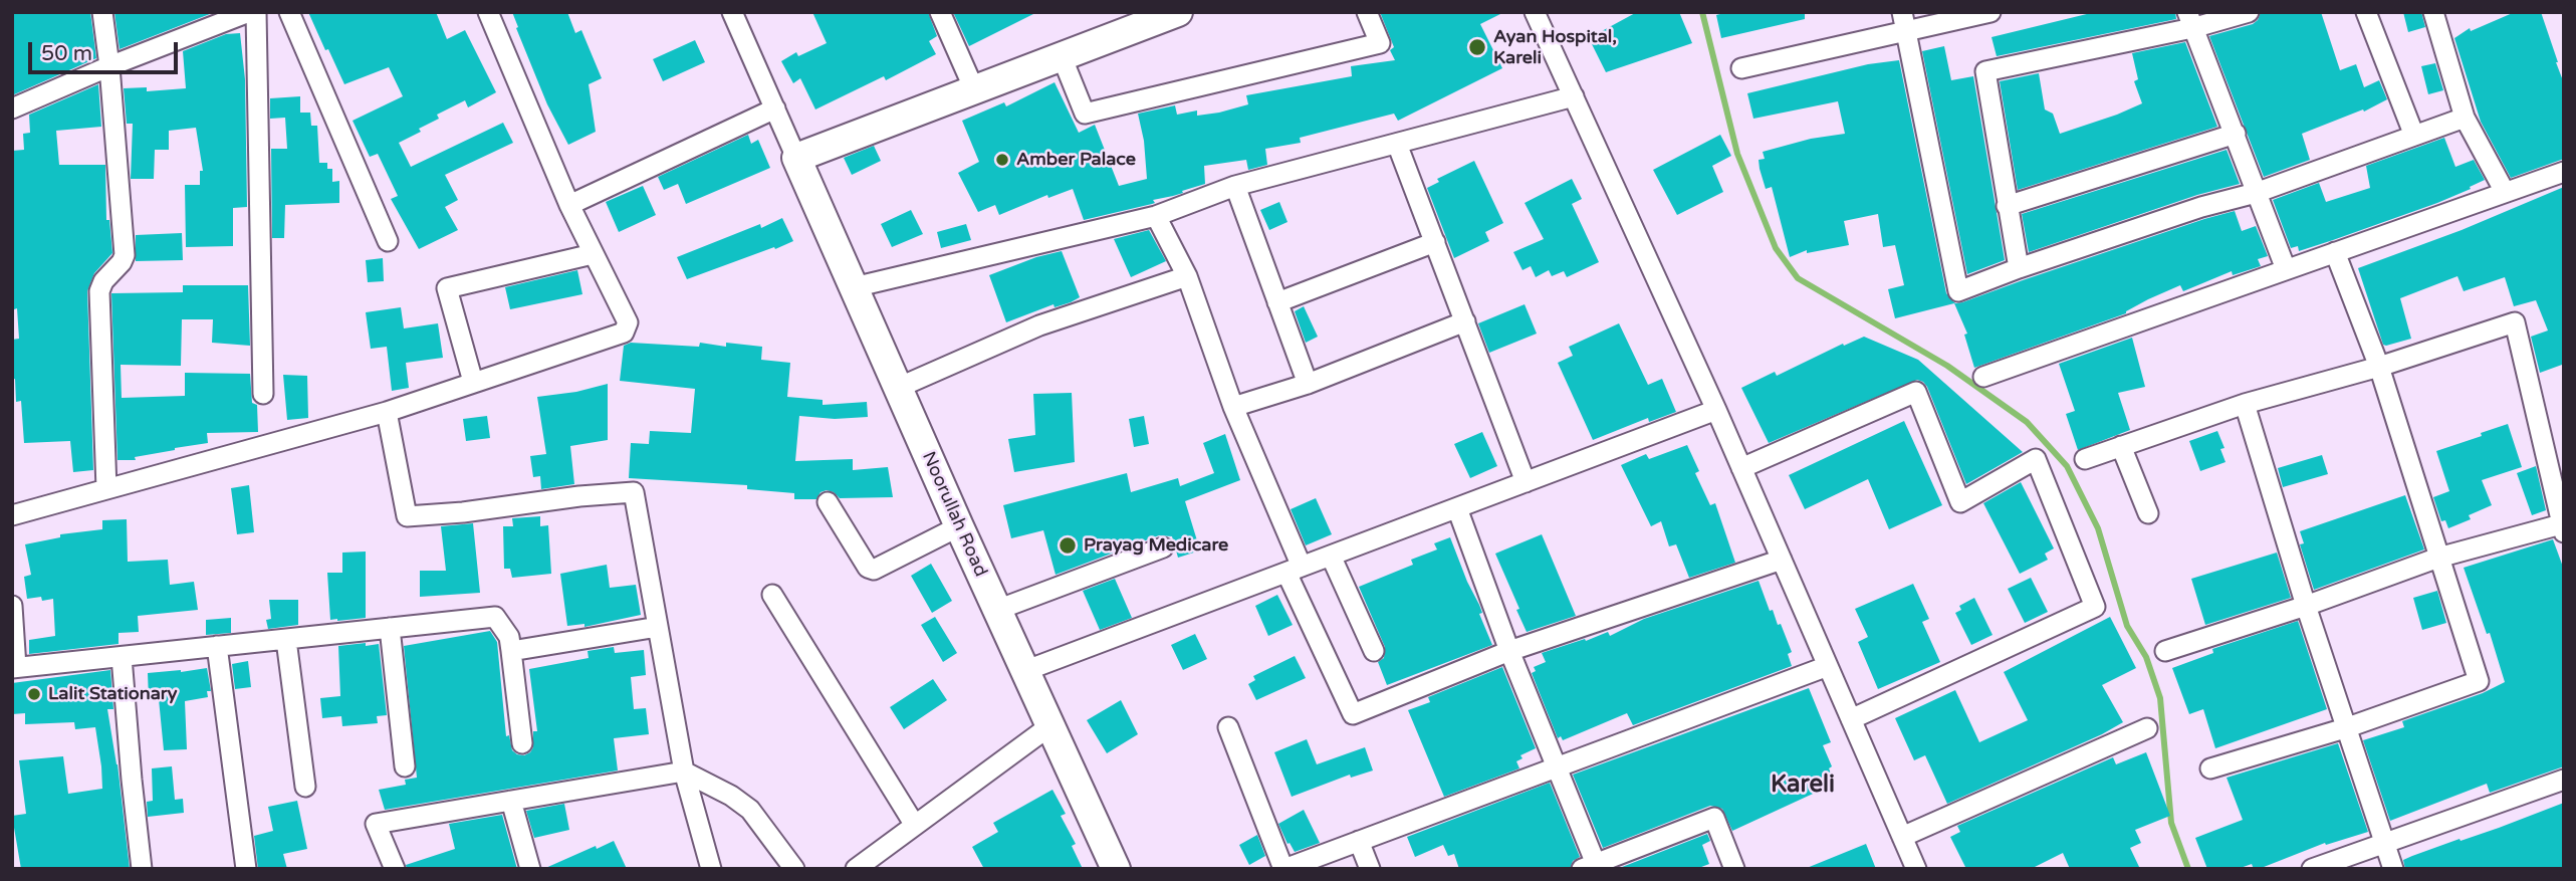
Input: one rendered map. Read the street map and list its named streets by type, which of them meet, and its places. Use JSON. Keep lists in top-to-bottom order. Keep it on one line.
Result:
{"streets":{"main road":["Noorullah Road"]},"districts":["Kareli"],"places":["Ayan Hospital, Kareli","Amber Palace","Prayag Medicare","Lalit Stationary"],"scale_bar":"50 m"}
